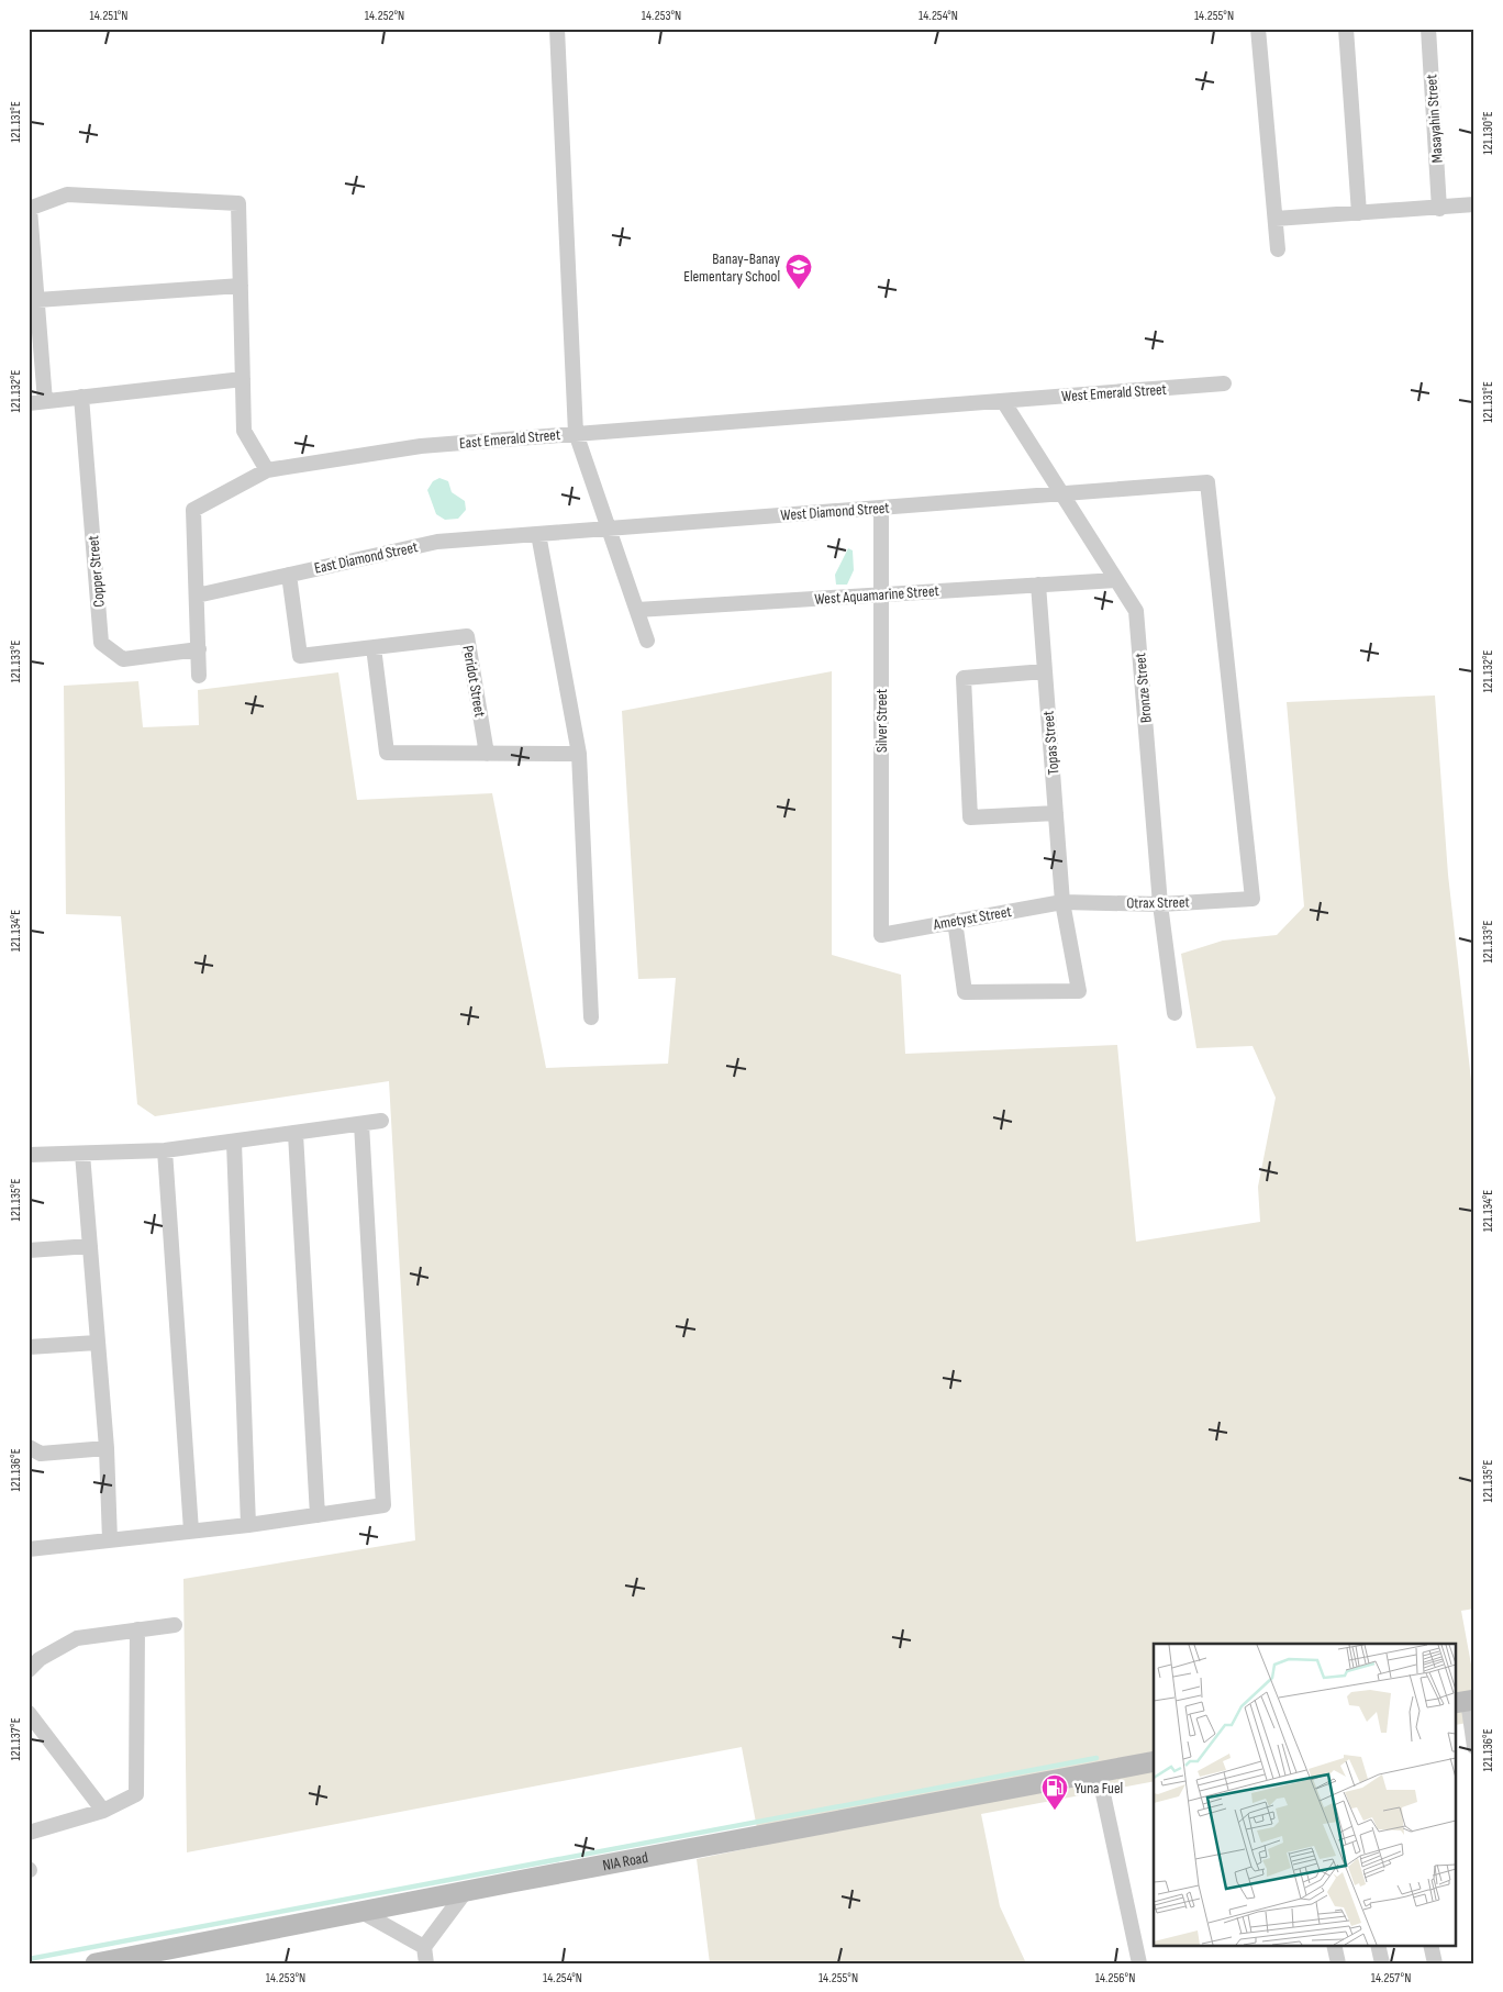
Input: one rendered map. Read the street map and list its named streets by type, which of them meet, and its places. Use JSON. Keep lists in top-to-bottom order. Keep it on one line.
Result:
{"streets":{"street":["Masayahin Street","West Emerald Street","East Emerald Street","West Diamond Street","East Diamond Street","Copper Street","West Aquamarine Street","Peridot Street","Bronze Street","Silver Street","Topas Street","Otrax Street","Ametyst Street","NIA Road"]},"crossings":[["West Emerald Street","East Emerald Street"],["West Emerald Street","Bronze Street"],["East Emerald Street","East Diamond Street"],["East Emerald Street","Copper Street"],["East Emerald Street","Bronze Street"],["West Diamond Street","East Diamond Street"],["West Diamond Street","Bronze Street"],["West Diamond Street","Silver Street"],["West Diamond Street","Otrax Street"],["East Diamond Street","Peridot Street"],["West Aquamarine Street","Bronze Street"],["West Aquamarine Street","Silver Street"],["West Aquamarine Street","Topas Street"],["Bronze Street","Otrax Street"],["Silver Street","Ametyst Street"],["Topas Street","Otrax Street"],["Topas Street","Ametyst Street"],["Otrax Street","Ametyst Street"]],"places":{"school or university":["Banay-Banay Elementary School"],"fuel station":["Yuna Fuel"]},"coordinates":["14.251°N","14.252°N","14.253°N","14.254°N","14.255°N","121.131°E","121.130°E","121.132°E","121.133°E","121.134°E","121.135°E","121.136°E","121.137°E","14.256°N","14.257°N"]}
